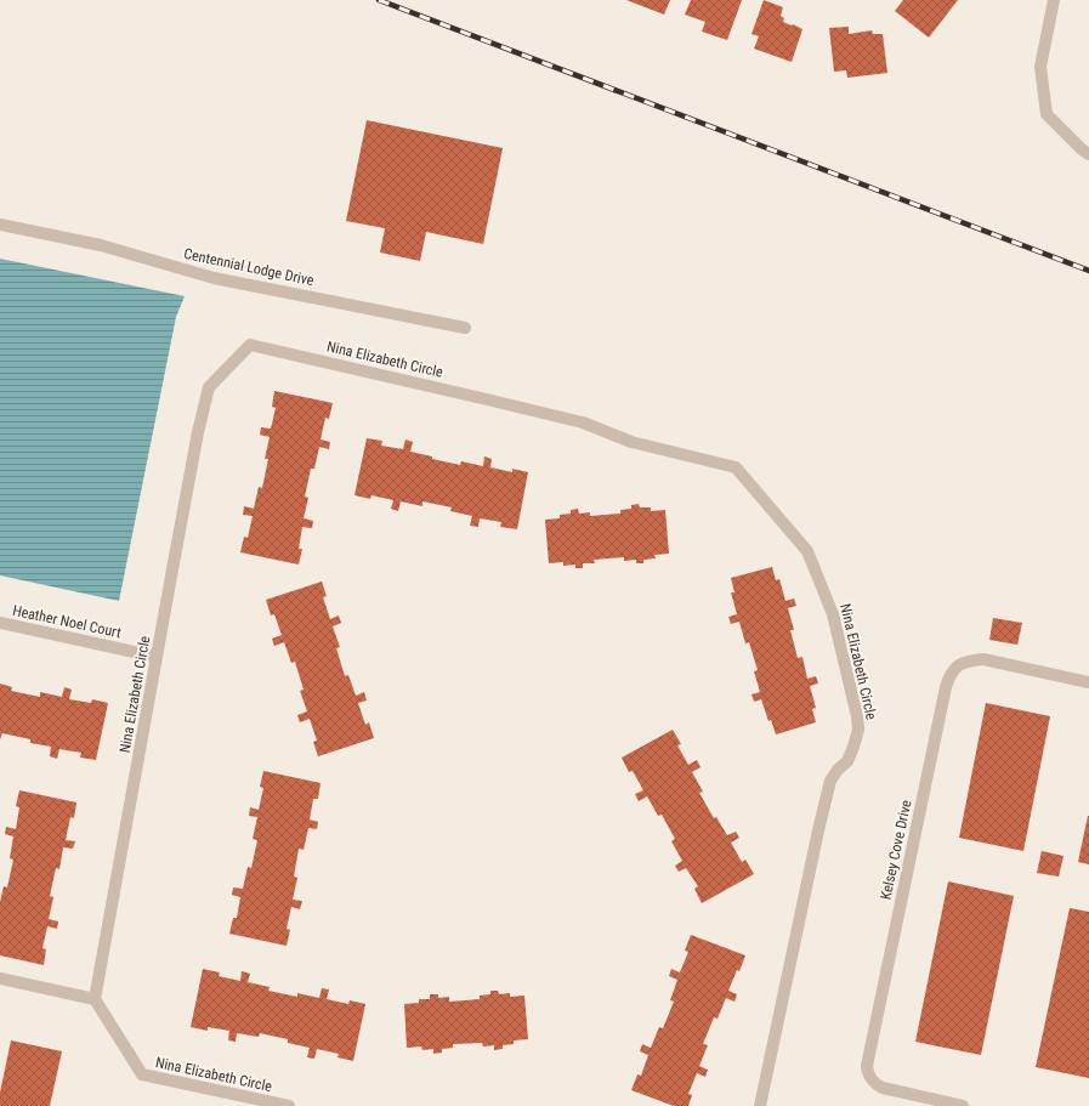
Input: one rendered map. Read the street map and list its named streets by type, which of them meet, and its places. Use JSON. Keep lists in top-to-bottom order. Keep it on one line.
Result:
{"streets":{"street":["Centennial Lodge Drive","Nina Elizabeth Circle","Heather Noel Court","Kelsey Cove Drive"]},"crossings":[["Nina Elizabeth Circle","Heather Noel Court"]]}
